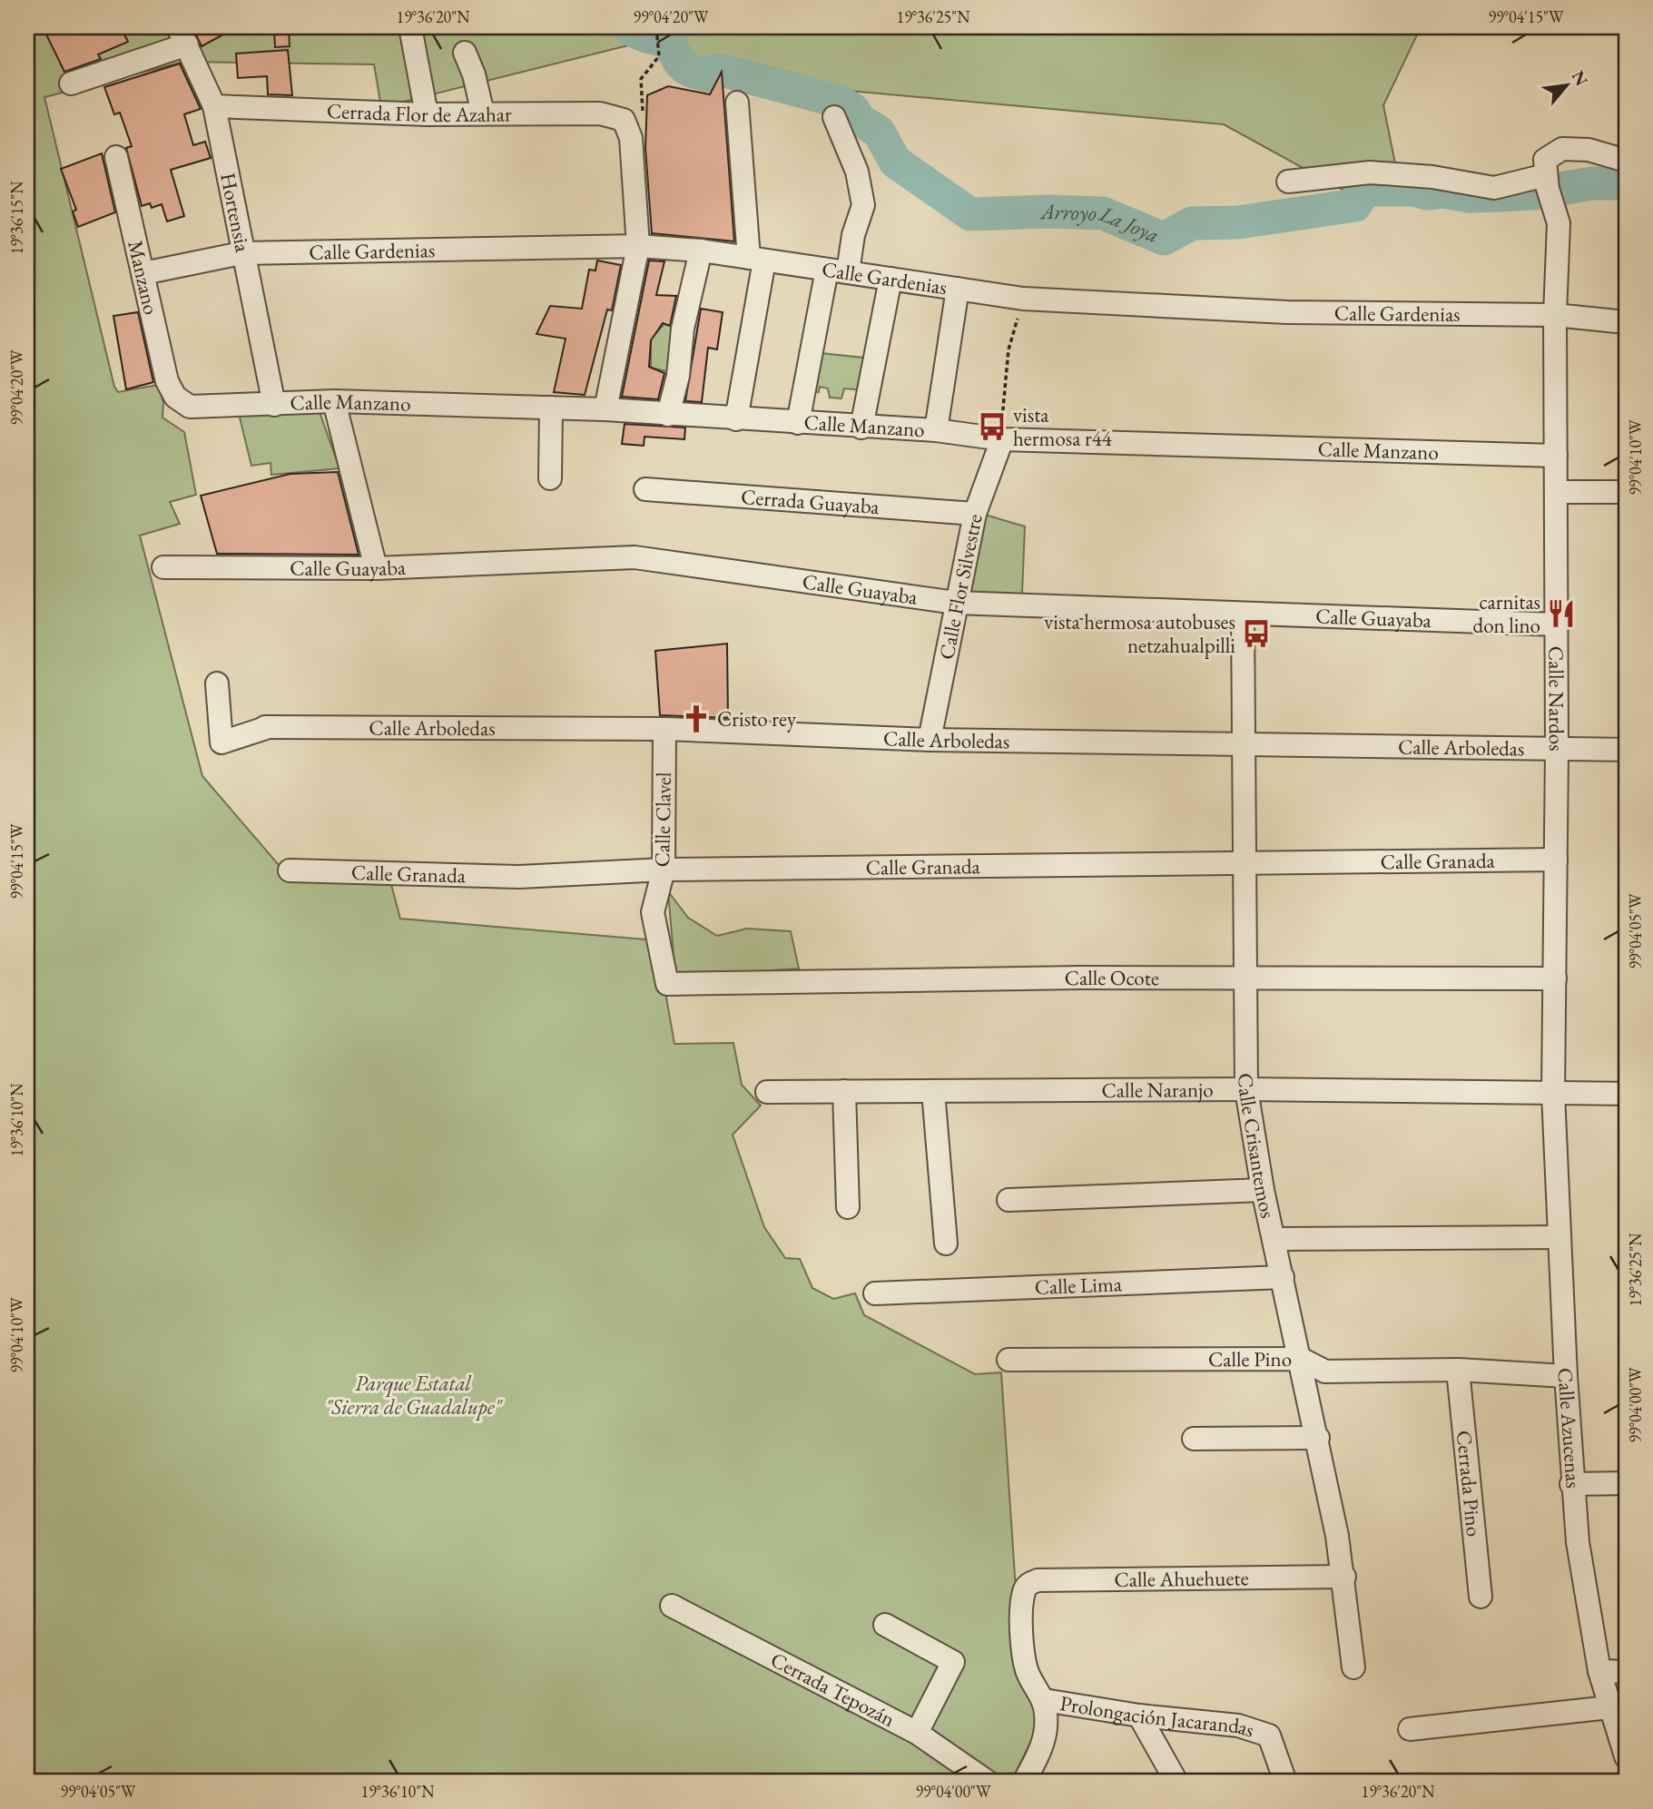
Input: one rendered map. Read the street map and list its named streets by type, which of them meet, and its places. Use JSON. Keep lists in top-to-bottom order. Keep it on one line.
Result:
{"streets":{"street":["Cerrada Flor de Azahar","Hortensia","Calle Gardenias","Manzano","Calle Manzano","Cerrada Guayaba","Calle Guayaba","Calle Flor Silvestre","Calle Nardos","Calle Arboledas","Calle Clavel","Calle Granada","Calle Ocote","Calle Naranjo","Calle Crisantemos","Calle Lima","Calle Pino","Calle Azucenas","Cerrada Pino","Calle Ahuehuete","Cerrada Tepozán","Prolongación Jacarandas"]},"crossings":[["Cerrada Flor de Azahar","Hortensia"],["Hortensia","Calle Gardenias"],["Hortensia","Calle Manzano"],["Calle Gardenias","Manzano"],["Calle Gardenias","Calle Nardos"],["Manzano","Calle Manzano"],["Calle Manzano","Calle Flor Silvestre"],["Calle Manzano","Calle Nardos"],["Cerrada Guayaba","Calle Flor Silvestre"],["Calle Guayaba","Calle Flor Silvestre"],["Calle Guayaba","Calle Nardos"],["Calle Guayaba","Calle Crisantemos"],["Calle Flor Silvestre","Calle Arboledas"],["Calle Nardos","Calle Arboledas"],["Calle Nardos","Calle Granada"],["Calle Nardos","Calle Ocote"],["Calle Nardos","Calle Naranjo"],["Calle Nardos","Calle Azucenas"],["Calle Arboledas","Calle Clavel"],["Calle Arboledas","Calle Crisantemos"],["Calle Clavel","Calle Granada"],["Calle Clavel","Calle Ocote"],["Calle Granada","Calle Crisantemos"],["Calle Ocote","Calle Crisantemos"],["Calle Naranjo","Calle Crisantemos"],["Calle Naranjo","Calle Azucenas"],["Calle Crisantemos","Calle Lima"],["Calle Crisantemos","Calle Pino"],["Calle Crisantemos","Calle Ahuehuete"],["Calle Pino","Calle Azucenas"],["Calle Pino","Cerrada Pino"],["Calle Ahuehuete","Prolongación Jacarandas"]],"water":["Arroyo La Joya"],"parks":["Parque Estatal \"Sierra de Guadalupe\""],"places":{"bus stop":["vista hermosa r44","vista hermosa autobuses netzahualpilli"],"restaurant":["carnitas don lino"],"church":["Cristo rey"]},"north":"top right","coordinates":["19°36'20\"N","99°04'20\"W","19°36'25\"N","99°04'15\"W","19°36'15\"N","99°04'10\"W","99°04'05\"W","19°36'10\"N","99°04'00\"W"]}
